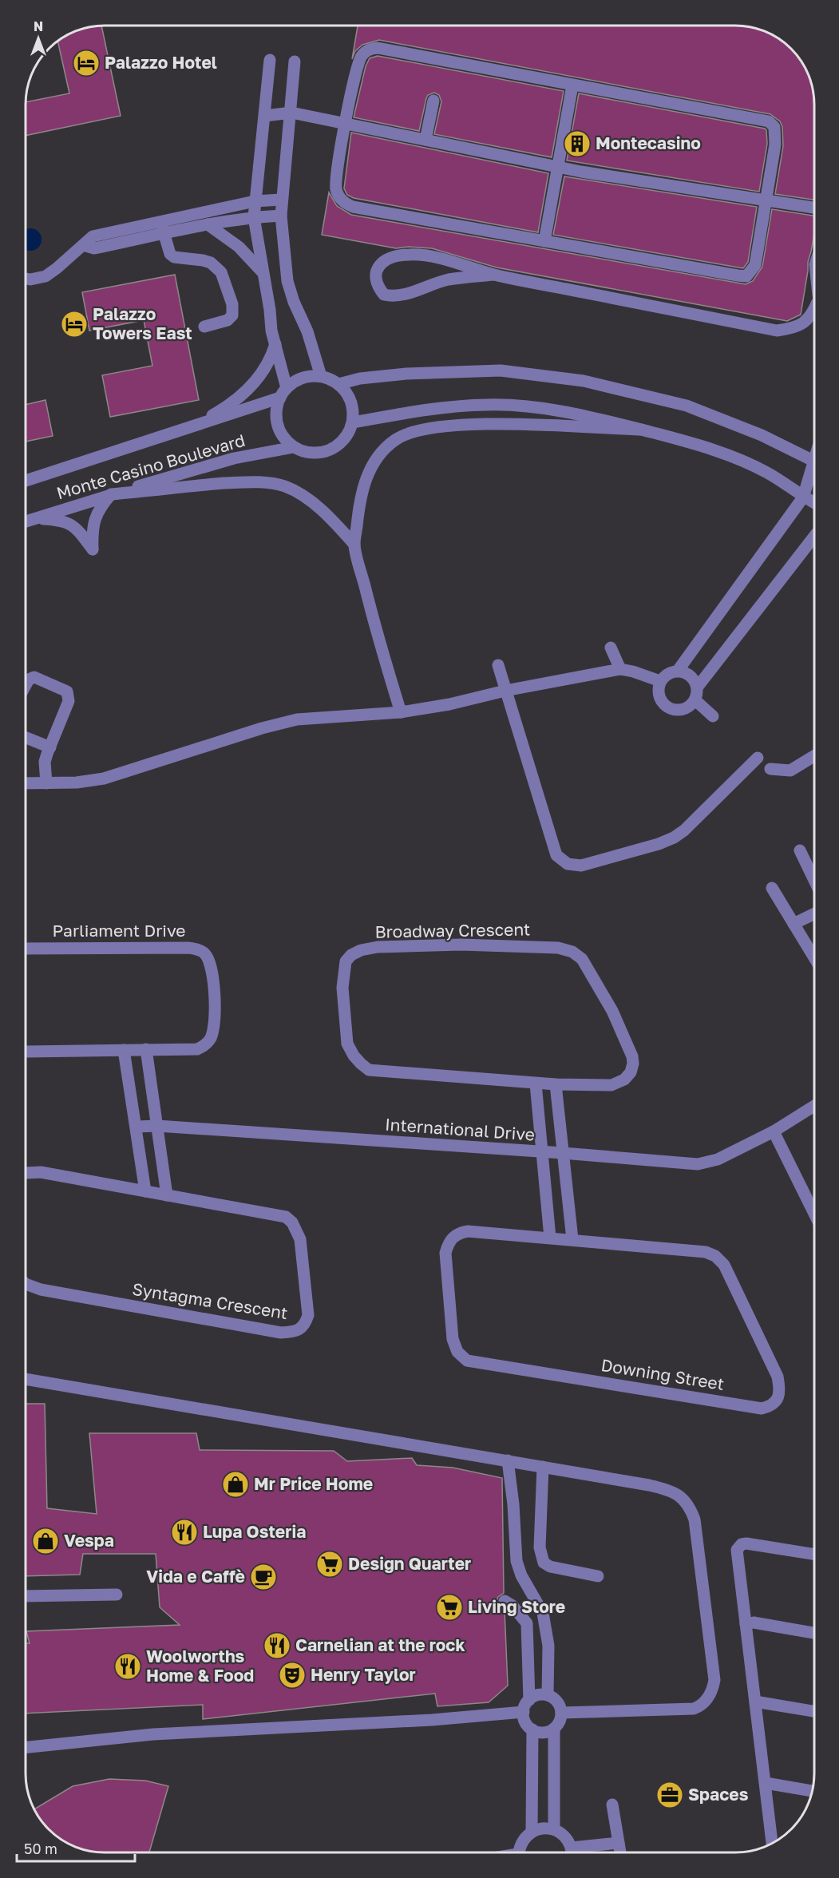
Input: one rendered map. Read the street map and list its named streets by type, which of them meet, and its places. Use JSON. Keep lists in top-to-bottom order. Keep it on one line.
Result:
{"streets":{"street":["Monte Casino Boulevard","Parliament Drive","Broadway Crescent","International Drive","Syntagma Crescent","Downing Street"]},"places":{"hotel":["Palazzo Hotel","Palazzo Towers East"],"building":["Montecasino"],"shop":["Mr Price Home","Vespa"],"restaurant":["Lupa Osteria","Carnelian at the rock","Woolworths Home & Food"],"supermarket":["Design Quarter","Living Store"],"cafe":["Vida e Caffè"],"theatre":["Henry Taylor"],"office":["Spaces"]},"scale_bar":"50 m","north":"top"}
